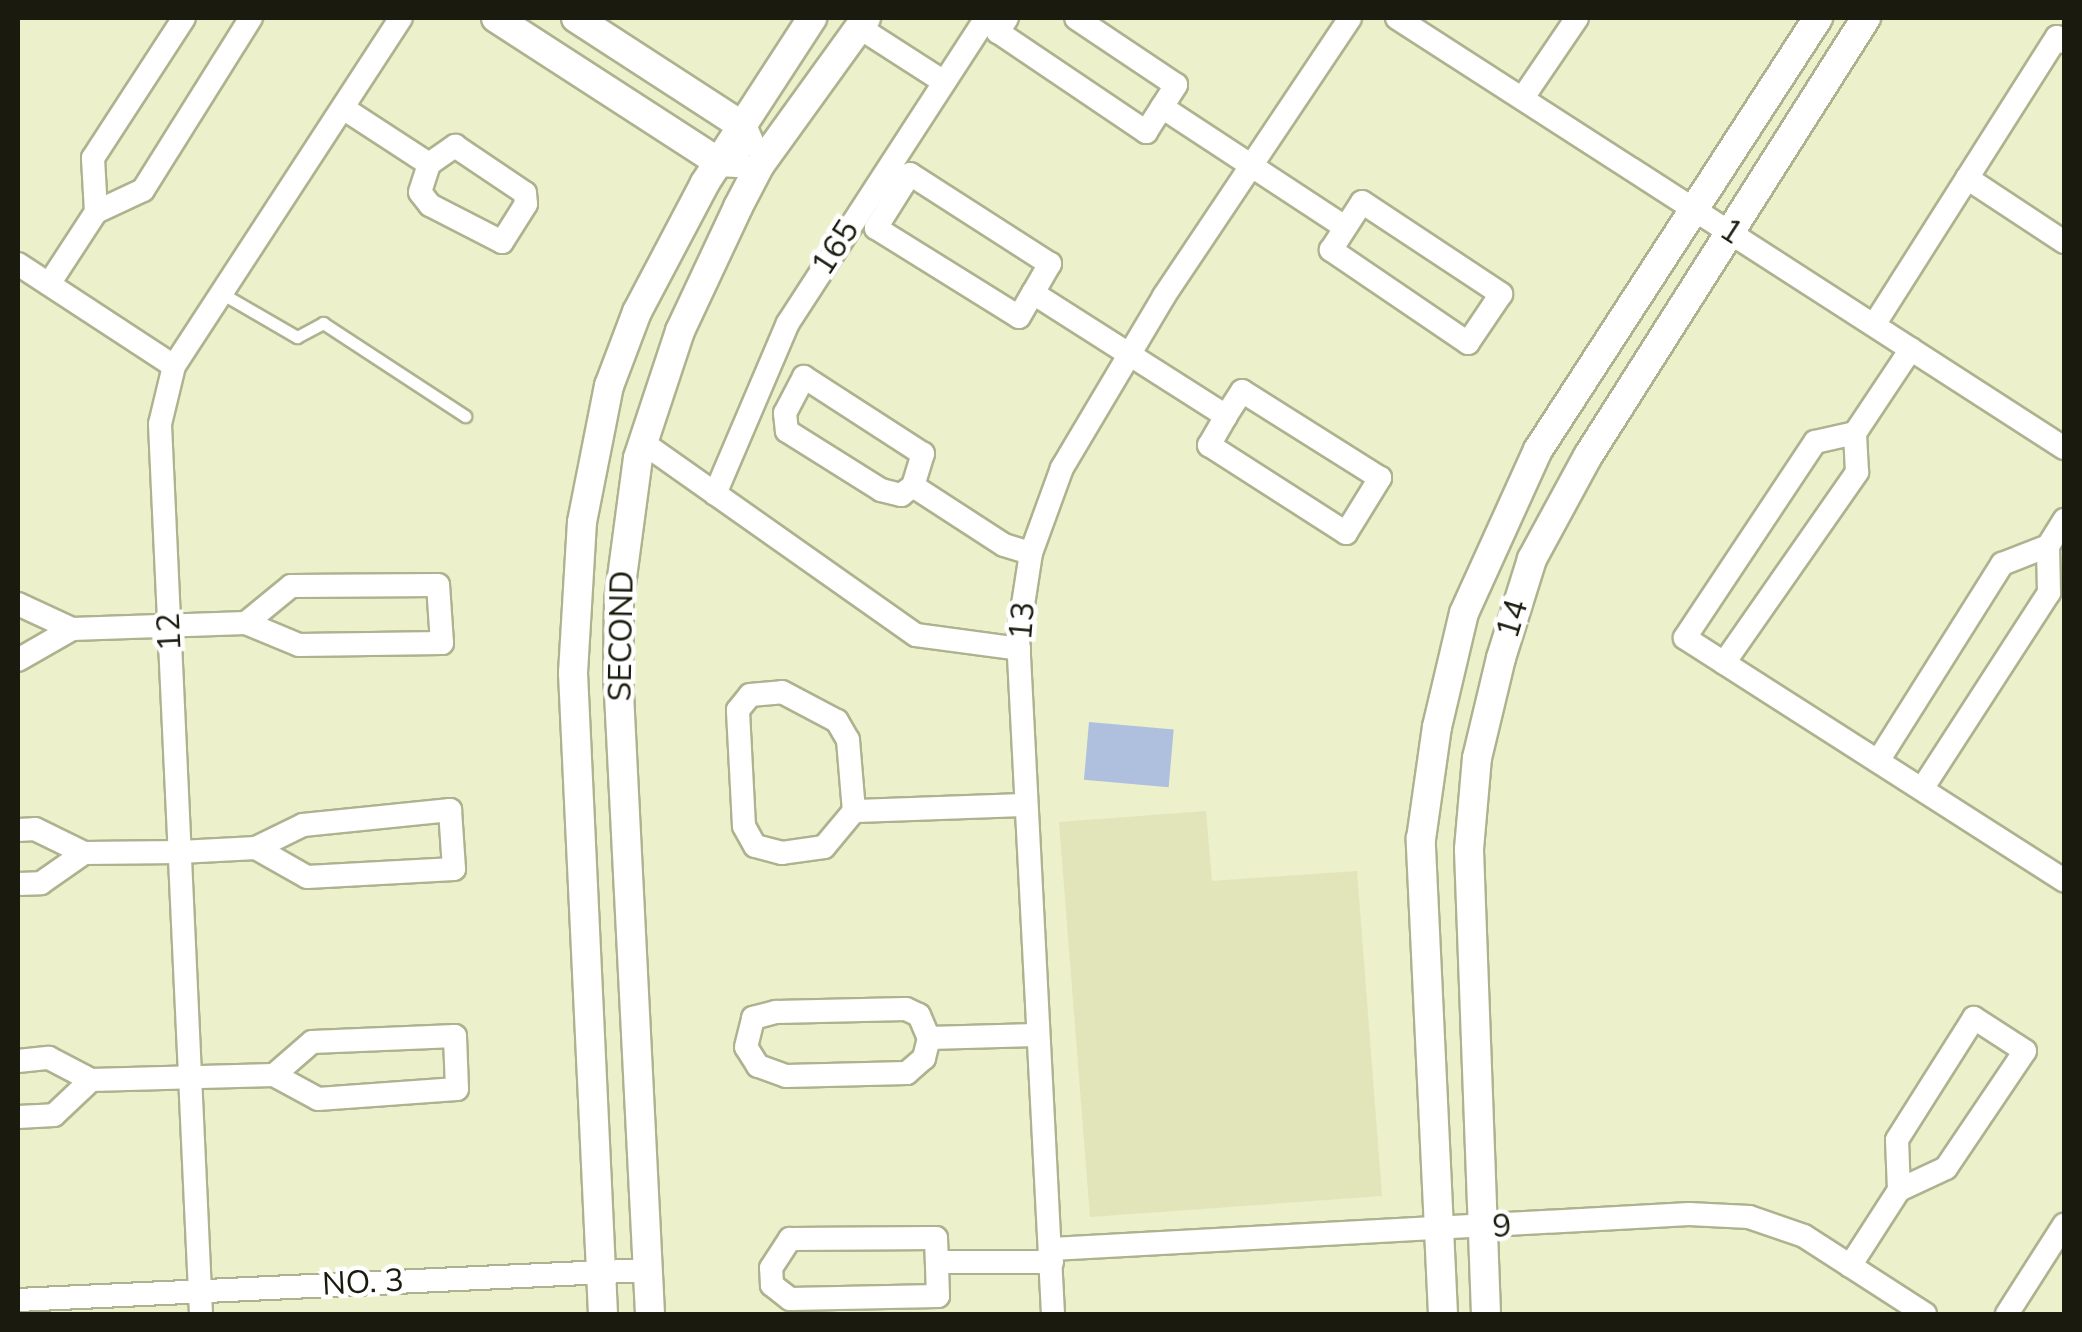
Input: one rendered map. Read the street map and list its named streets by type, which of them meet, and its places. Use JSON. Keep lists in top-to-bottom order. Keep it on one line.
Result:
{"streets":{"street":["1","165","14","13","12","SECOND","9","NO. 3"]},"crossings":[["1","14"],["14","9"],["13","9"],["12","NO. 3"],["SECOND","NO. 3"]]}
